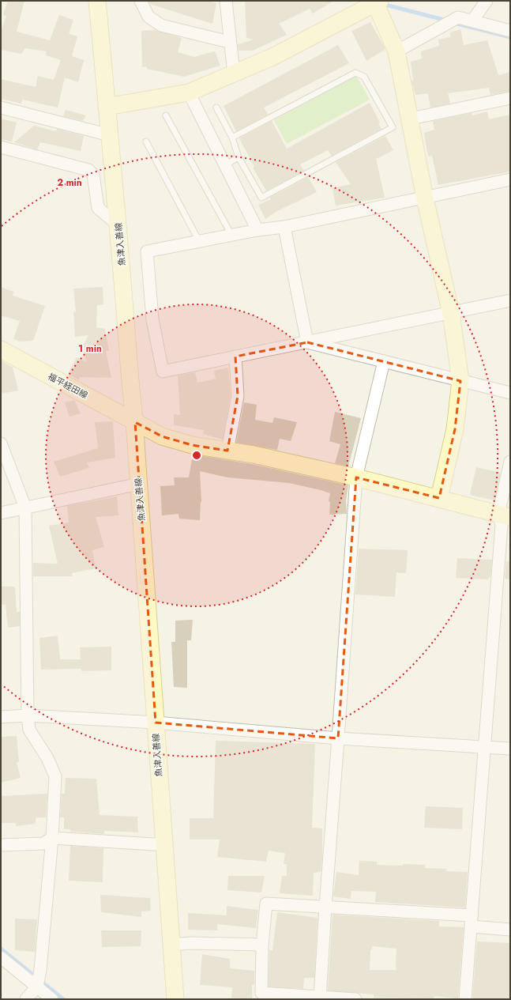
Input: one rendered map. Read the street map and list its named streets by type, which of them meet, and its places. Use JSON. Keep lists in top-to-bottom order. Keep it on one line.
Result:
{"streets":{"street":["魚津入善線","福平経田線"]},"crossings":[["魚津入善線","福平経田線"]],"rings":["2 min","1 min"]}
